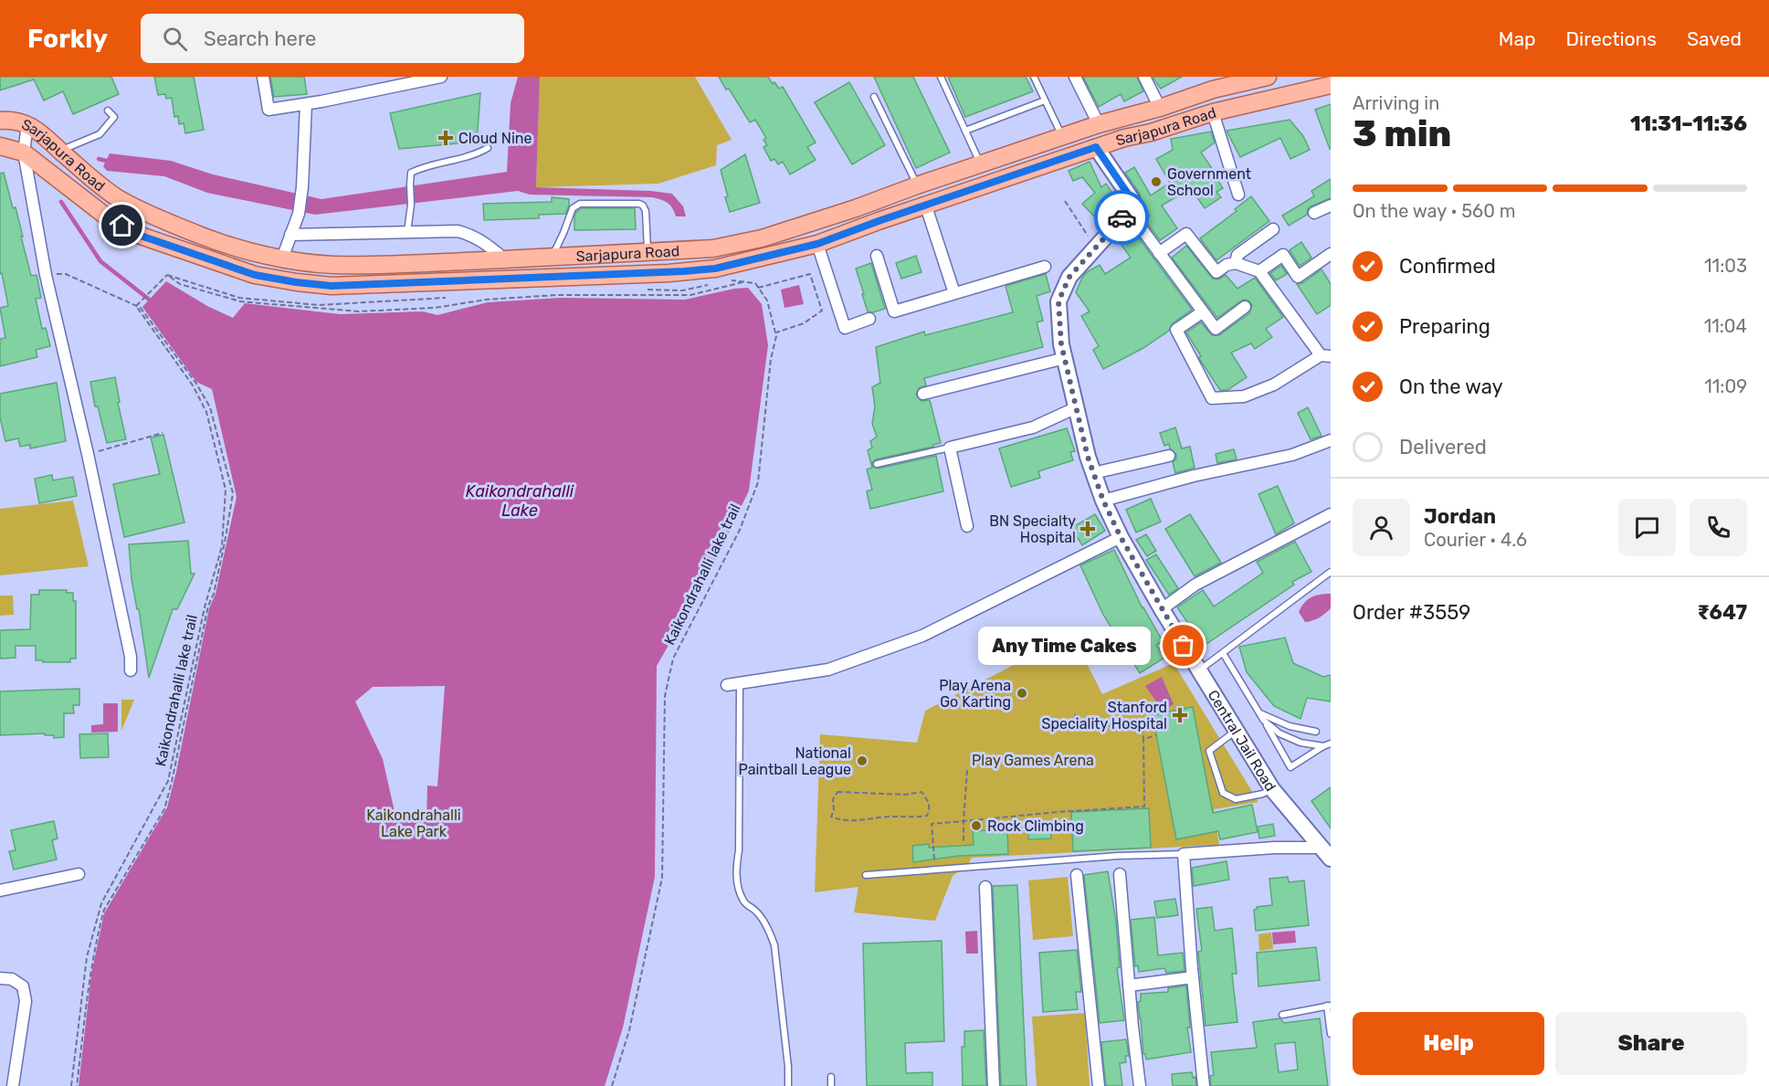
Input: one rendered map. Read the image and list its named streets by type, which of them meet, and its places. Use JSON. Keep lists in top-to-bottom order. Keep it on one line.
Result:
{"streets":{"main road":["Sarjapura Road","Central Jail Road"],"path":["Kaikondrahalli lake trail"]},"water":["Kaikondrahalli Lake"],"parks":["Play Games Arena","Kaikondrahalli Lake Park"],"places":{"health":["Cloud Nine","BN Specialty Hospital","Stanford Speciality Hospital"],"other":["Government School","Any Time Cakes","Play Arena Go Karting","National Paintball League","Rock Climbing"]},"page":{"header":"Forkly","search":"Search here","nav":["Map","Directions","Saved"],"heading":["3 min","Arriving in","11:31–11:36"],"panel":["Jordan","Courier · 4.6","Order #3559","₹647"],"bar":"On the way · 560 m","list":[["Confirmed","11:03"],["Preparing","11:04"],["On the way","11:09"],"Delivered"],"bubble":"Any Time Cakes","buttons":["Help","Share"]}}
